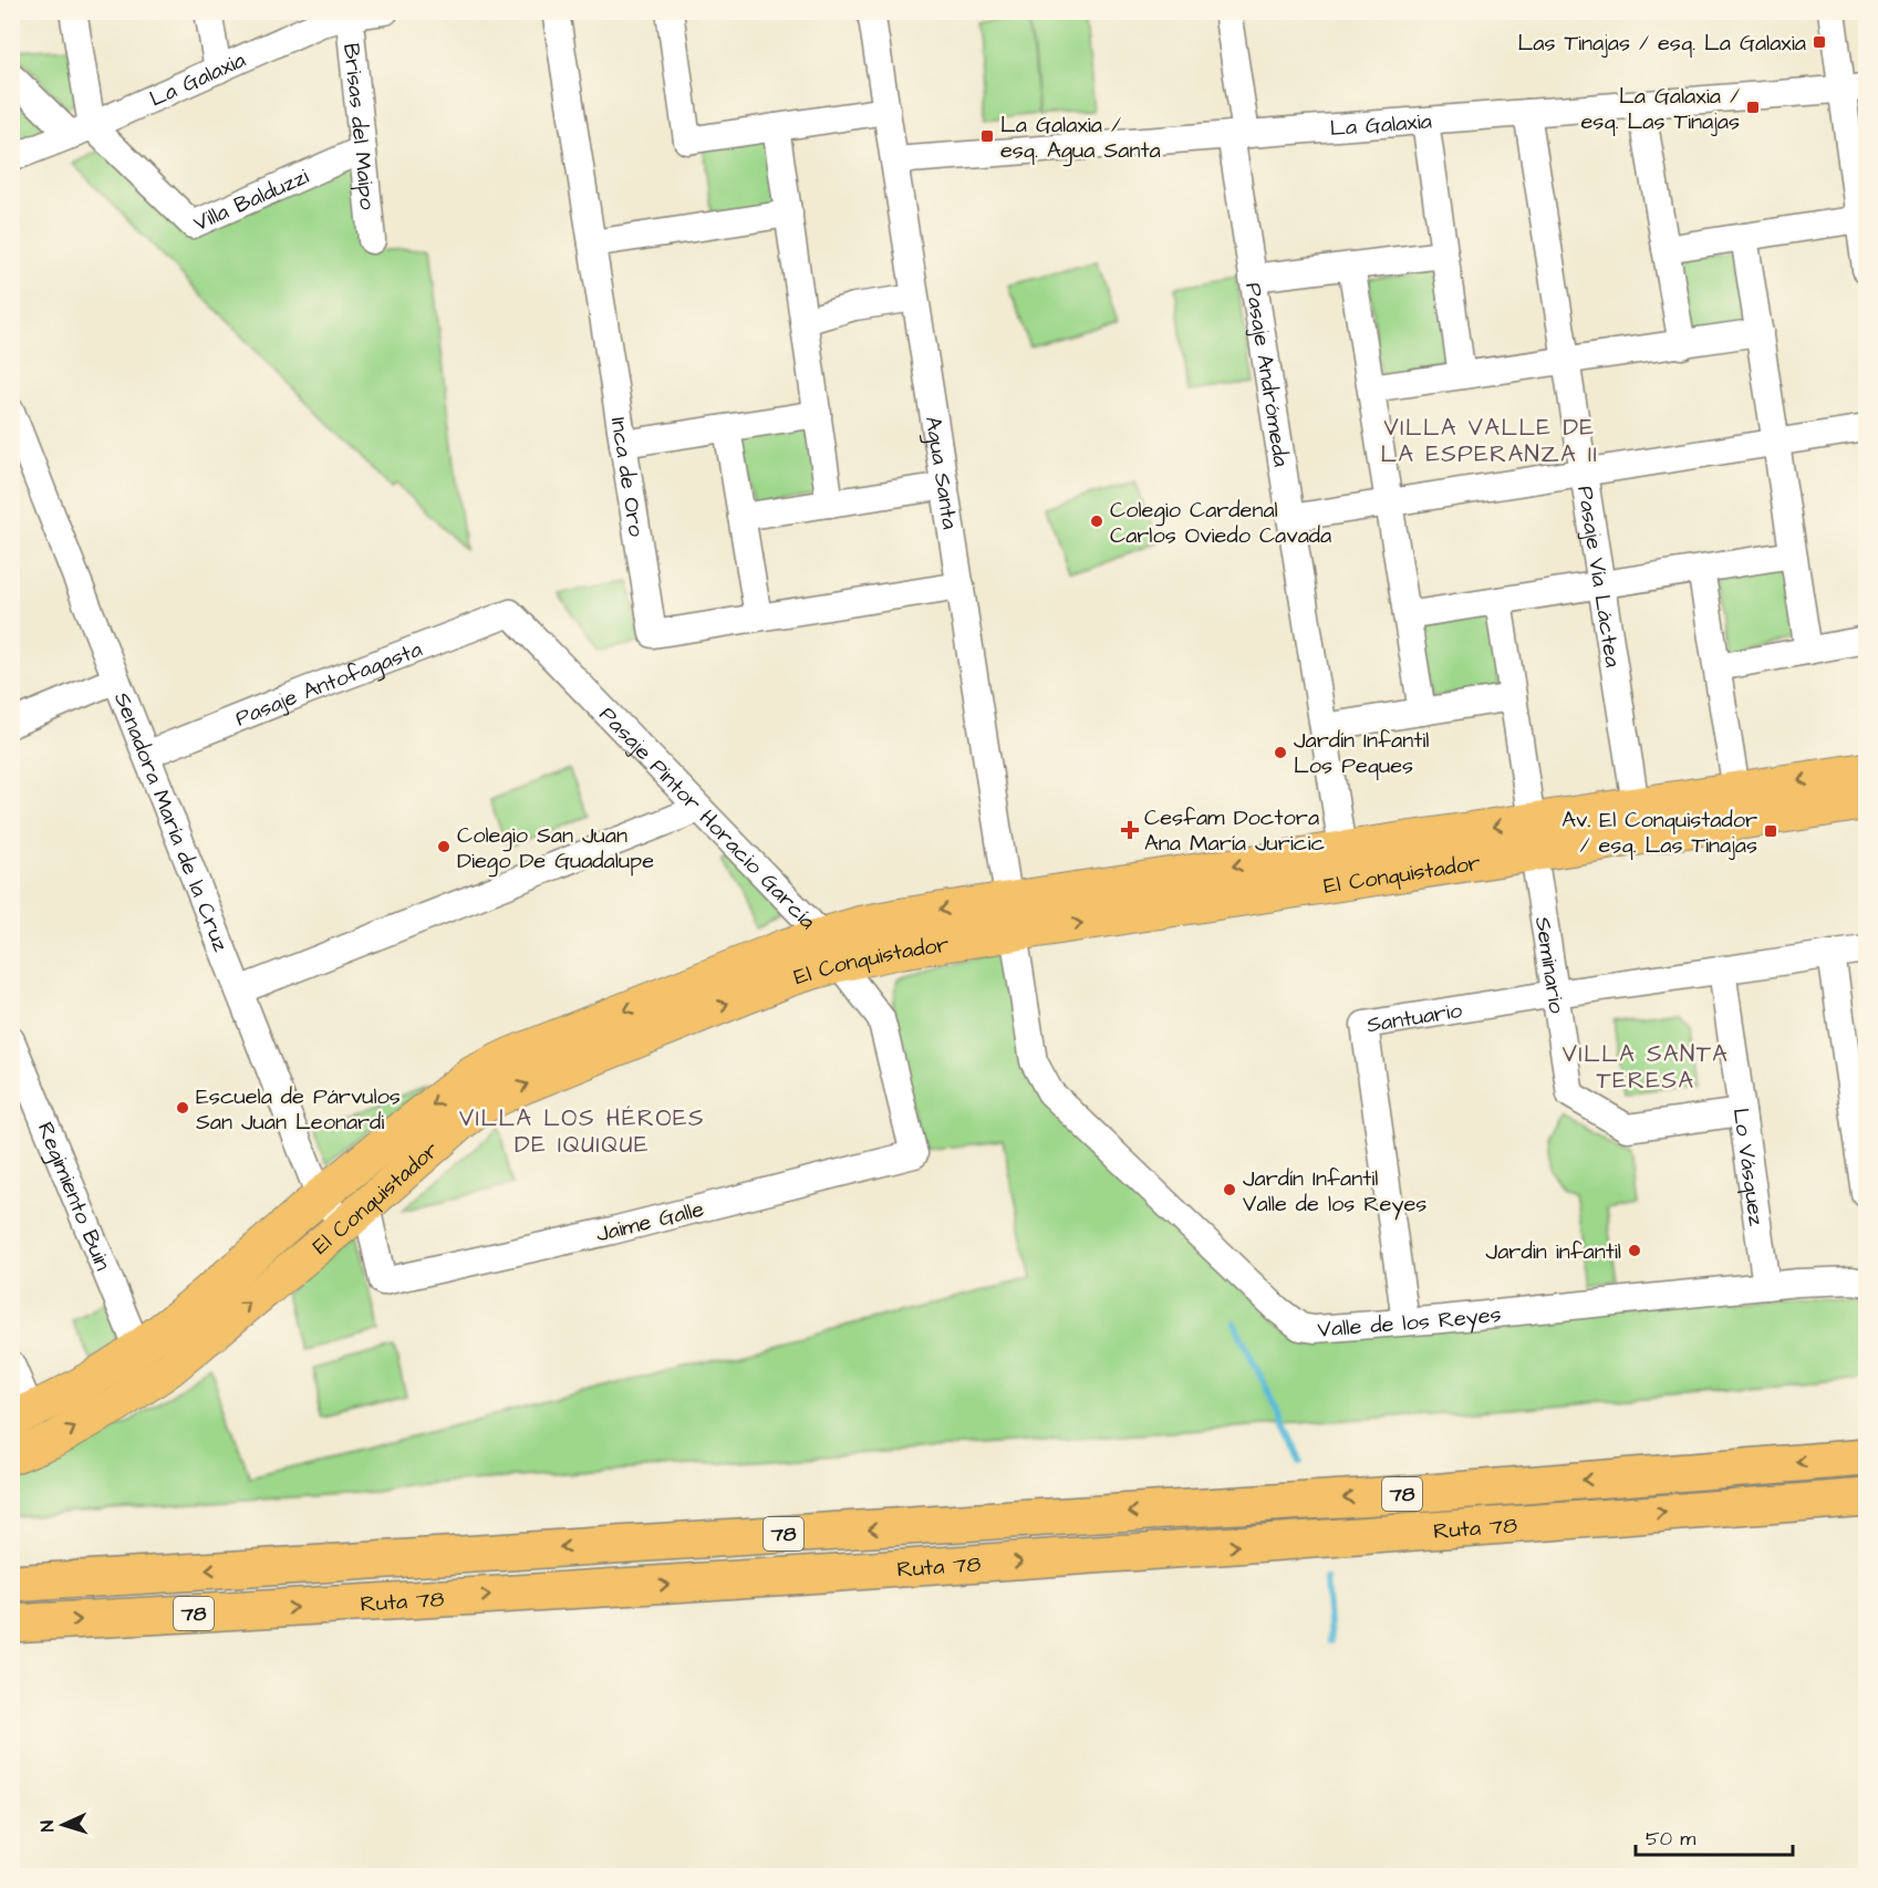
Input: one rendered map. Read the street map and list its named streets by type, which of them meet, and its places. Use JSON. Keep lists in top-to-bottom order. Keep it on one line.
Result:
{"streets":{"highway":["78","Ruta 78"],"main road":["El Conquistador"],"street":["La Galaxia","Brisas del Maipo","Villa Balduzzi","Pasaje Andrómeda","Agua Santa","Inca de Oro","Pasaje Vía Láctea","Pasaje Antofagasta","Pasaje Pintor Horacio García","Senadora María de la Cruz","Seminario","Santuario","Lo Vásquez","Regimiento Buin","Jaime Galle","Valle de los Reyes"]},"crossings":[["La Galaxia","Brisas del Maipo"],["La Galaxia","Villa Balduzzi"],["La Galaxia","Pasaje Andrómeda"],["La Galaxia","Agua Santa"],["La Galaxia","Pasaje Vía Láctea"],["Brisas del Maipo","Villa Balduzzi"],["Pasaje Andrómeda","El Conquistador"],["Agua Santa","Inca de Oro"],["Agua Santa","El Conquistador"],["Agua Santa","Valle de los Reyes"],["Pasaje Vía Láctea","El Conquistador"],["Pasaje Antofagasta","Pasaje Pintor Horacio García"],["Pasaje Antofagasta","Senadora María de la Cruz"],["Pasaje Pintor Horacio García","El Conquistador"],["Pasaje Pintor Horacio García","Jaime Galle"],["Senadora María de la Cruz","El Conquistador"],["Senadora María de la Cruz","Jaime Galle"],["El Conquistador","Seminario"],["El Conquistador","Regimiento Buin"],["El Conquistador","Jaime Galle"],["El Conquistador","Valle de los Reyes"],["Seminario","Santuario"],["Seminario","Lo Vásquez"],["Santuario","Lo Vásquez"],["Santuario","Valle de los Reyes"],["Lo Vásquez","Valle de los Reyes"]],"districts":["VILLA VALLE DE LA ESPERANZA II","VILLA SANTA TERESA","VILLA LOS HÉROES DE IQUIQUE"],"places":{"transit":["Las Tinajas / esq. La Galaxia","La Galaxia / esq. Las Tinajas","La Galaxia / esq. Agua Santa","Av. El Conquistador / esq. Las Tinajas"],"other":["Colegio Cardenal Carlos Oviedo Cavada","Jardín Infantil Los Peques","Colegio San Juan Diego De Guadalupe","Escuela de Párvulos San Juan Leonardi","Jardín Infantil Valle de los Reyes","Jardin infantil"],"health":["Cesfam Doctora Ana María Juricic"]},"scale_bar":"50 m","north":"left"}
